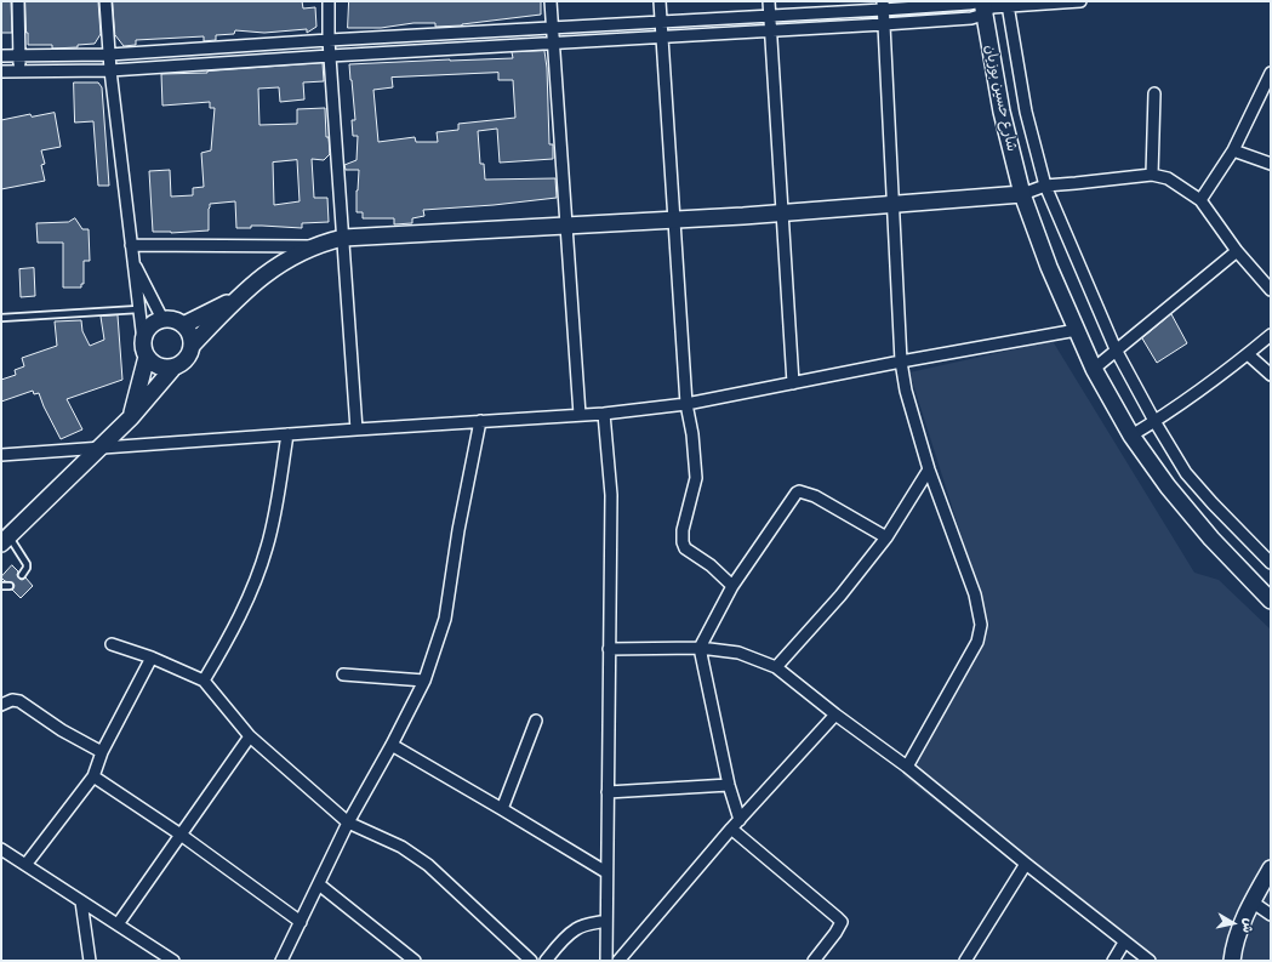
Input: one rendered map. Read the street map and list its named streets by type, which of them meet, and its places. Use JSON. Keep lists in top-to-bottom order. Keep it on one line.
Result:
{"streets":{"main road":["شارع حسين بوزيان"]},"north":"right"}
